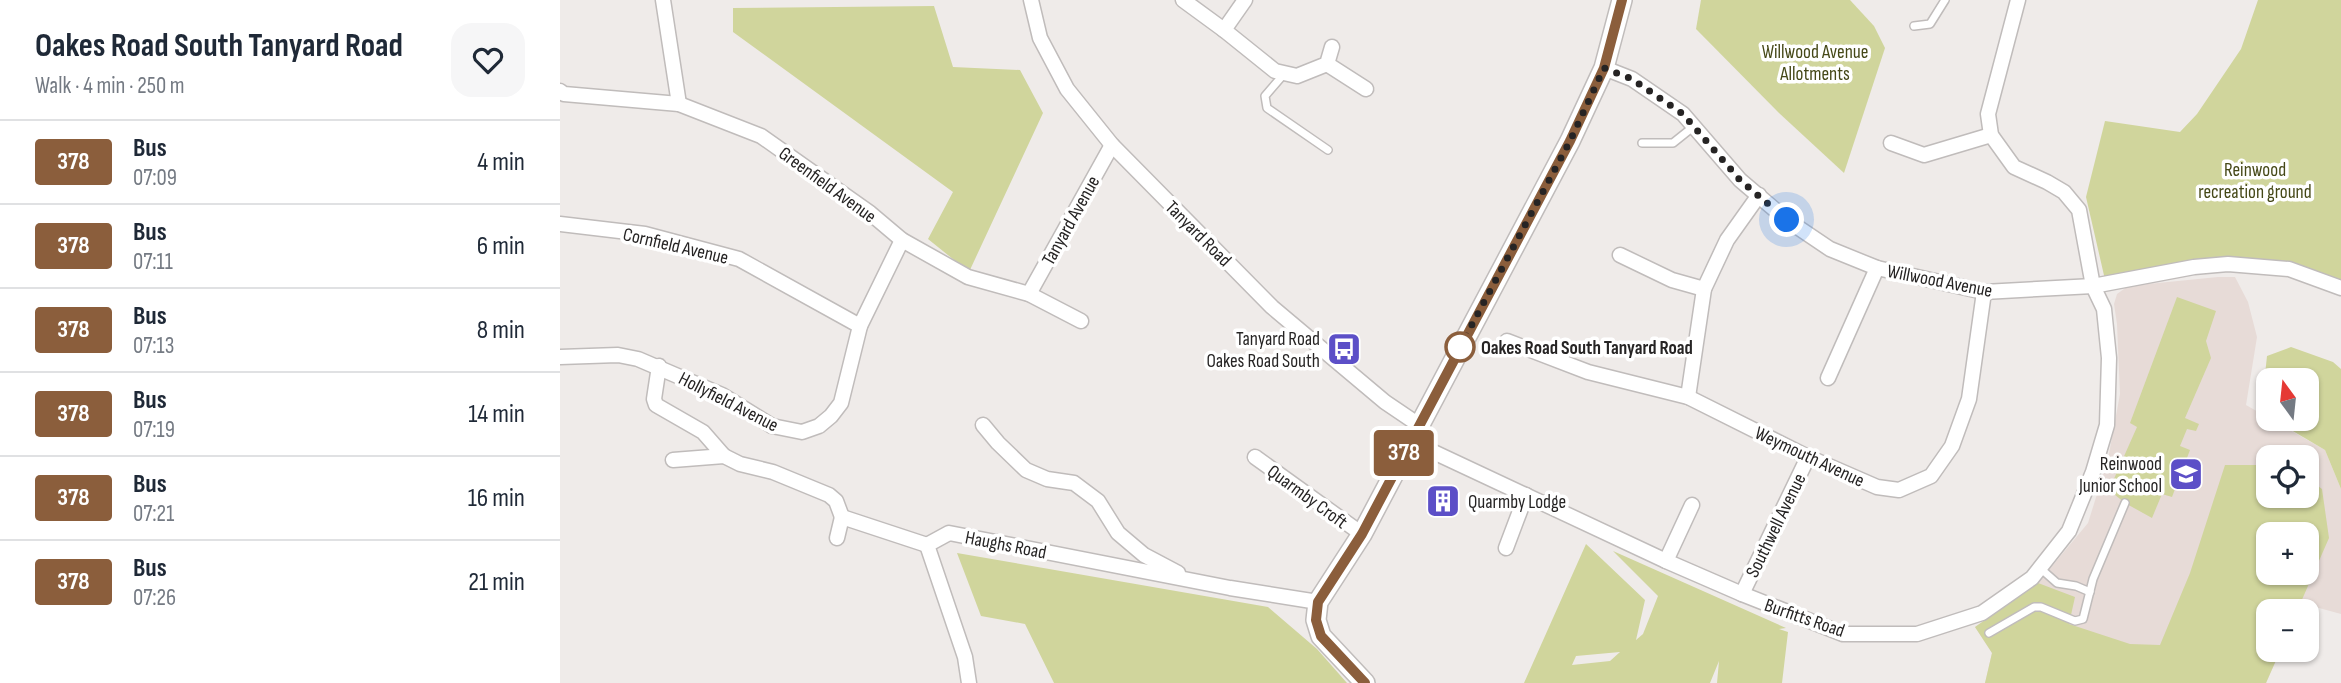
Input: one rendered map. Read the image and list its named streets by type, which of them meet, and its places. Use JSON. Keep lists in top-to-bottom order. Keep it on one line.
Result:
{"streets":{"street":["Greenfield Avenue","Tanyard Avenue","Tanyard Road","Cornfield Avenue","Willwood Avenue","Hollyfield Avenue","Weymouth Avenue","Quarmby Croft","Southwell Avenue","Haughs Road","Burfitts Road"]},"crossings":[["Greenfield Avenue","Tanyard Avenue"],["Greenfield Avenue","Hollyfield Avenue"],["Tanyard Avenue","Tanyard Road"],["Tanyard Road","Burfitts Road"],["Cornfield Avenue","Hollyfield Avenue"],["Willwood Avenue","Weymouth Avenue"],["Willwood Avenue","Burfitts Road"],["Weymouth Avenue","Southwell Avenue"],["Southwell Avenue","Burfitts Road"]],"parks":["Willwood Avenue Allotments","Reinwood recreation ground"],"places":{"other":["Oakes Road South Tanyard Road"],"bus stop":["Tanyard Road Oakes Road South"],"school or university":["Reinwood Junior School"],"building":["Quarmby Lodge"]},"lines":["bus line 378"],"north":"top","page":{"heading":["Oakes Road South Tanyard Road","Walk · 4 min · 250 m"],"on_map":"378","list":[{"mark":"378","name":"Bus","note":"07:09","value":"4 min"},{"mark":"378","name":"Bus","note":"07:11","value":"6 min"},{"mark":"378","name":"Bus","note":"07:13","value":"8 min"},{"mark":"378","name":"Bus","note":"07:19","value":"14 min"},{"mark":"378","name":"Bus","note":"07:21","value":"16 min"},{"mark":"378","name":"Bus","note":"07:26","value":"21 min"}],"map_buttons":["+","−"]}}
